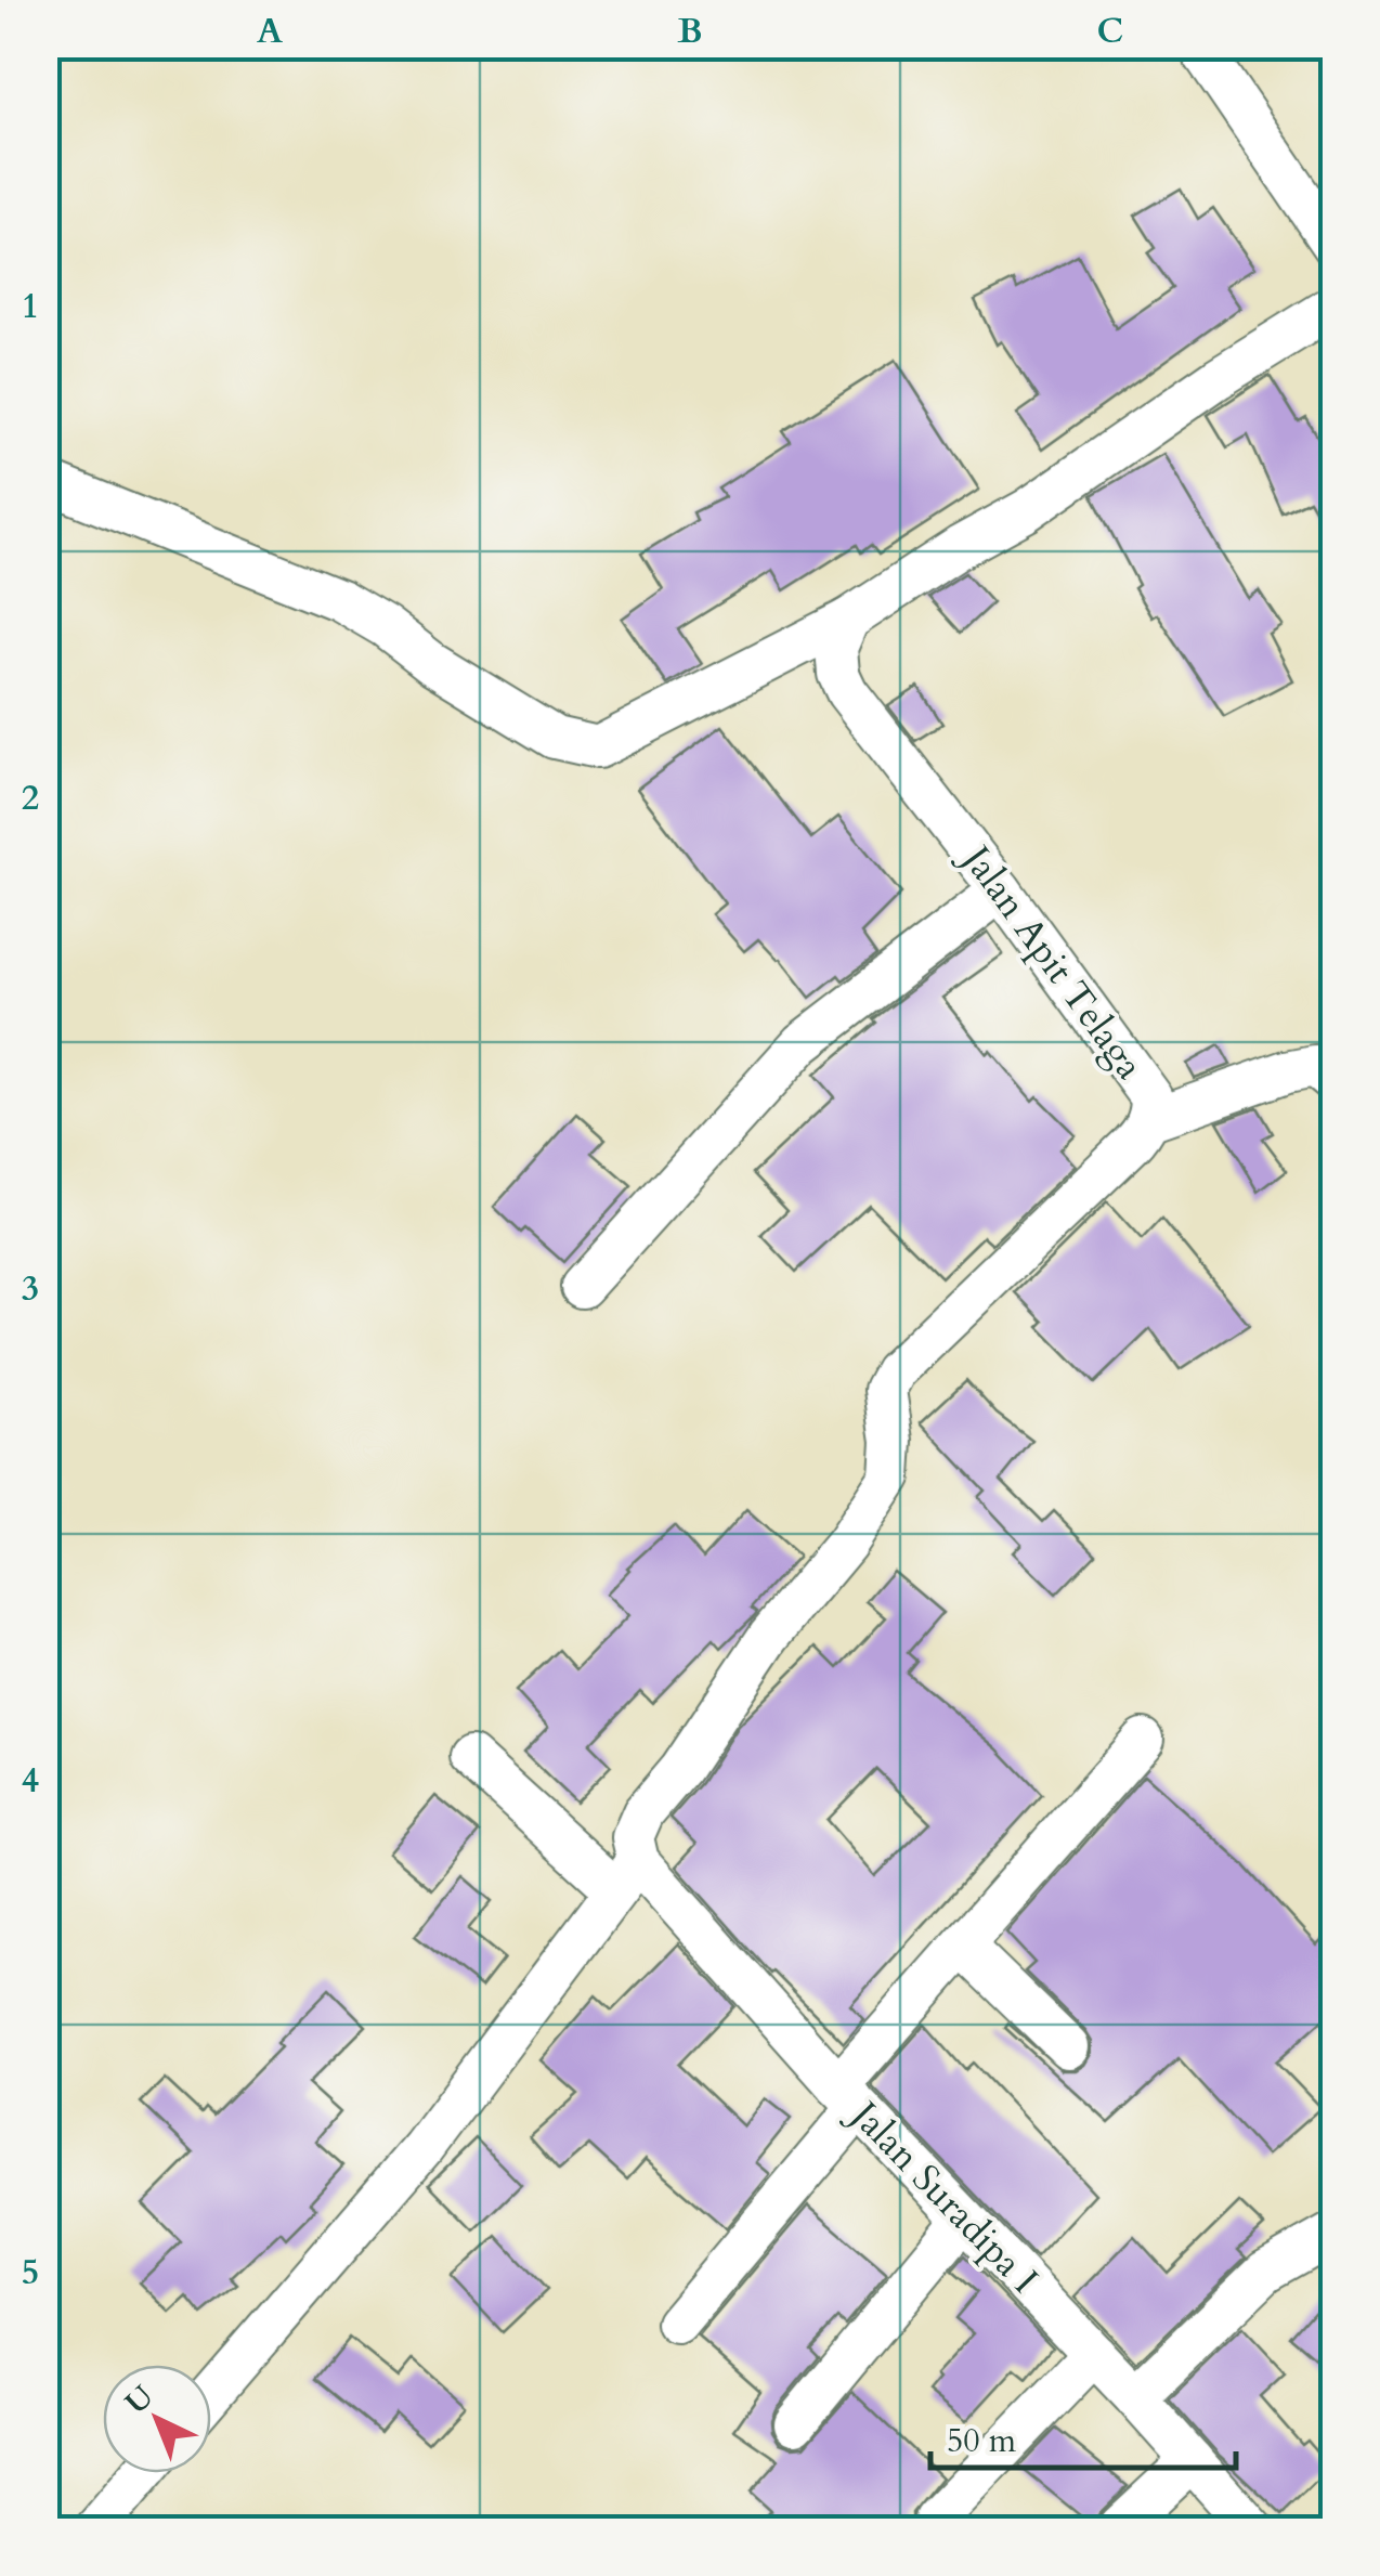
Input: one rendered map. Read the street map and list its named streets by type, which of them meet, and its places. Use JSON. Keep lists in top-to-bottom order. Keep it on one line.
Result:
{"streets":{"street":["Jalan Apit Telaga","Jalan Suradipa I"]},"crossings":[["Jalan Apit Telaga","Jalan Suradipa I"]],"scale_bar":"50 m","north":"top left","grid":{"columns":["A","B","C"],"rows":["1","2","3","4","5"]}}
